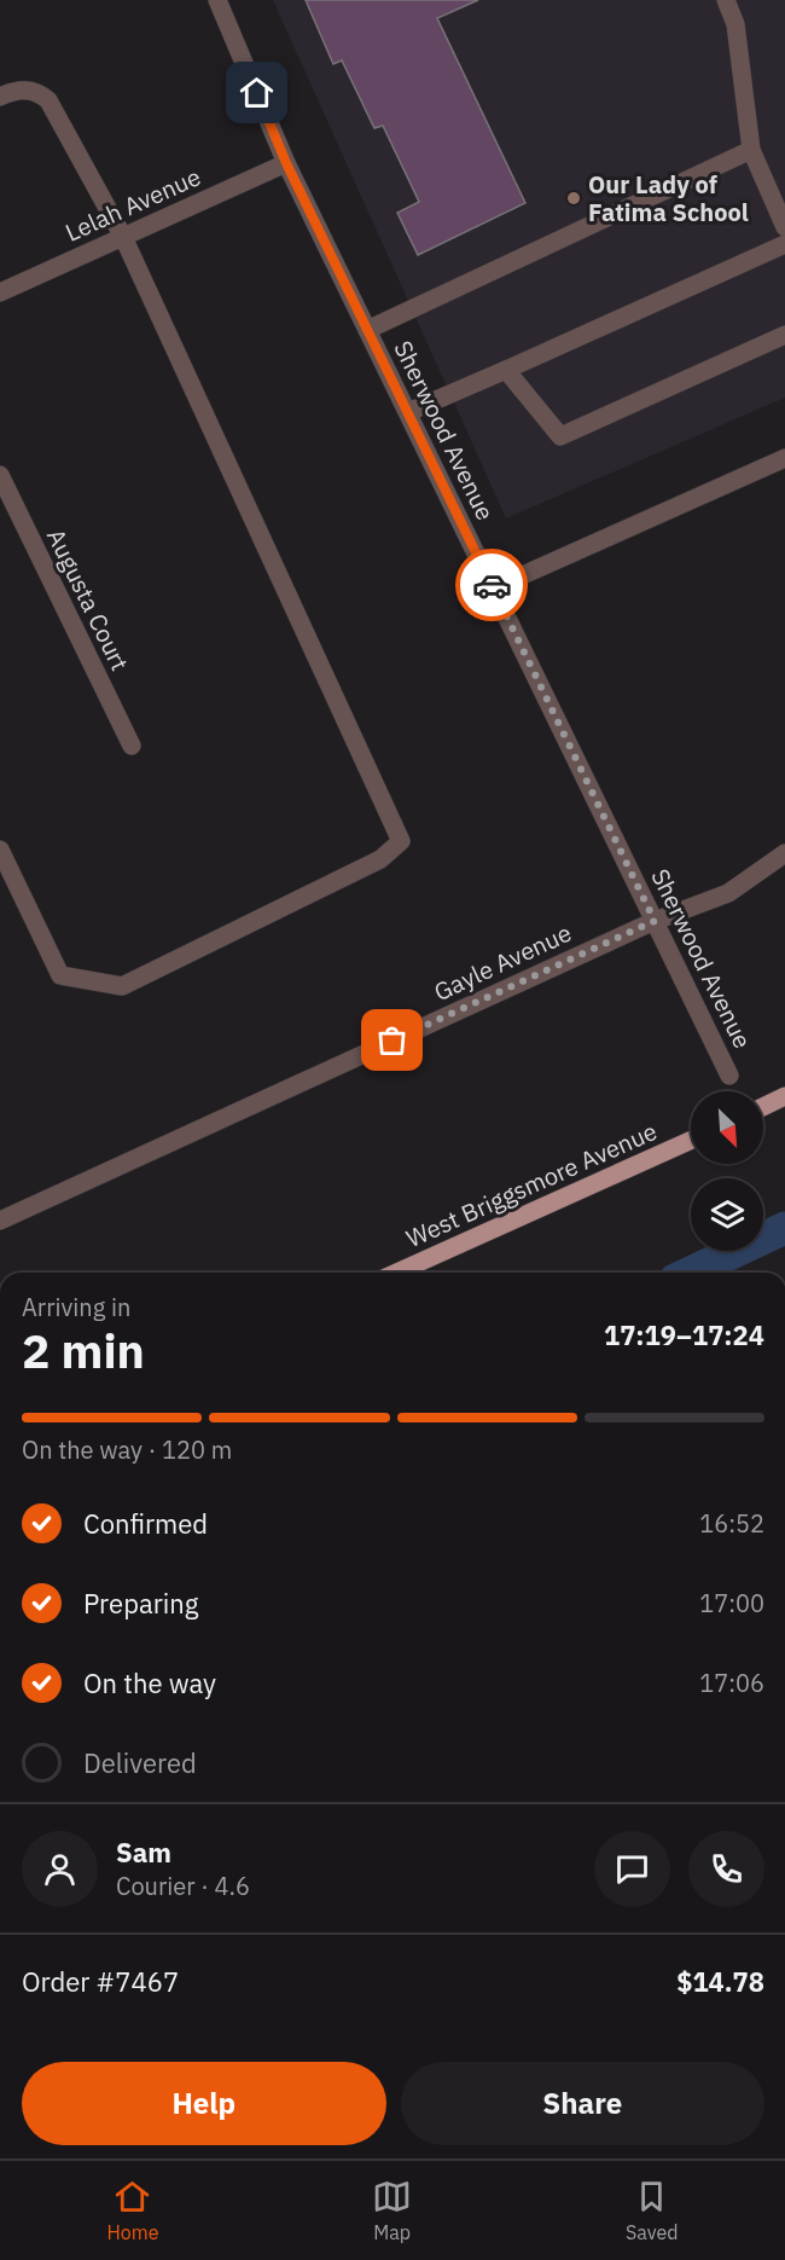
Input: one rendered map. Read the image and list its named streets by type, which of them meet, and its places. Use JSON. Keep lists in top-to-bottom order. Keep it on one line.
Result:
{"streets":{"main road":["West Briggsmore Avenue"],"street":["Lelah Avenue","Sherwood Avenue","Augusta Court","Gayle Avenue"]},"crossings":[["Lelah Avenue","Sherwood Avenue"],["Sherwood Avenue","Gayle Avenue"]],"places":["Our Lady of Fatima School"],"north":"bottom right","page":{"heading":["2 min","Arriving in","17:19–17:24"],"panel":["Sam","Courier · 4.6","Order #7467","$14.78"],"bar":"On the way · 120 m","list":[["Confirmed","16:52"],["Preparing","17:00"],["On the way","17:06"],"Delivered"],"buttons":["Help","Share"],"tabs":["Home","Map","Saved"]}}
